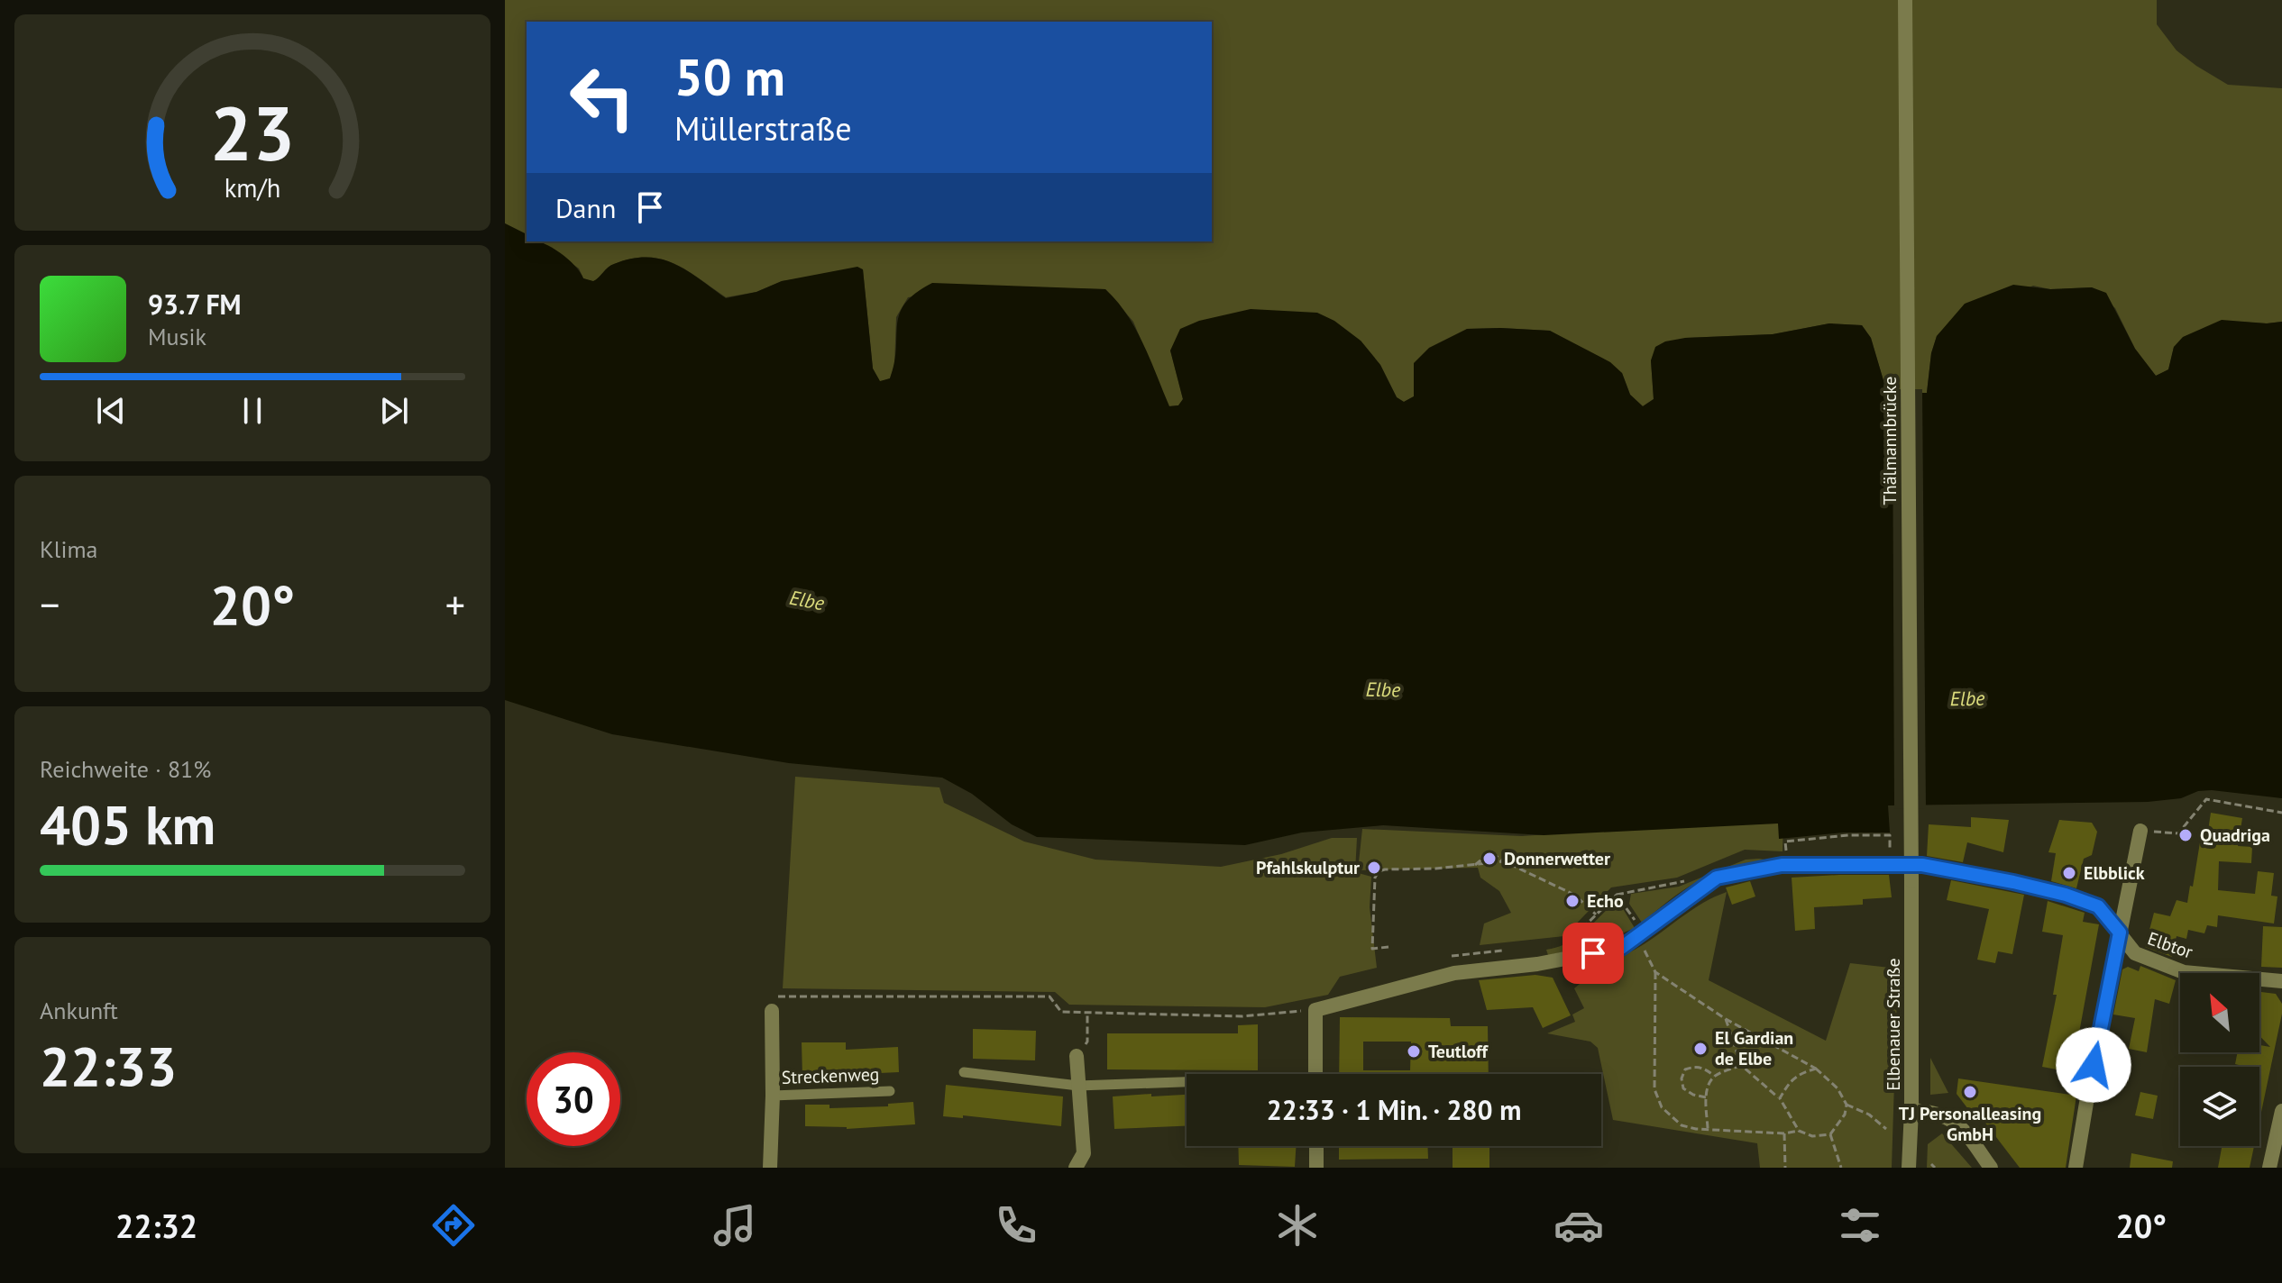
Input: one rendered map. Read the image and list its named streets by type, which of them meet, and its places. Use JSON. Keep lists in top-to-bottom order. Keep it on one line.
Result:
{"streets":{"street":["Thälmannbrücke","Elbtor","Elbenauer Straße","Streckenweg"]},"crossings":[["Thälmannbrücke","Elbenauer Straße"]],"water":["Elbe"],"places":["Quadriga","Donnerwetter","Pfahlskulptur","Elbblick","Echo","El Gardian de Elbe","Teutloff","TJ Personalleasing GmbH"],"north":"top left","page":{"turn":["50 m","Müllerstraße"],"then":"Dann","song":["93.7 FM","Musik"],"tile":["Klima",["Reichweite · 81%","405 km"],["Ankunft","22:33"]],"heat":["−","20°","+"],"limit":"30","trip":"22:33 · 1 Min. · 280 m","tabs":["22:32","20°"],"gauge":["23","km/h"]}}
